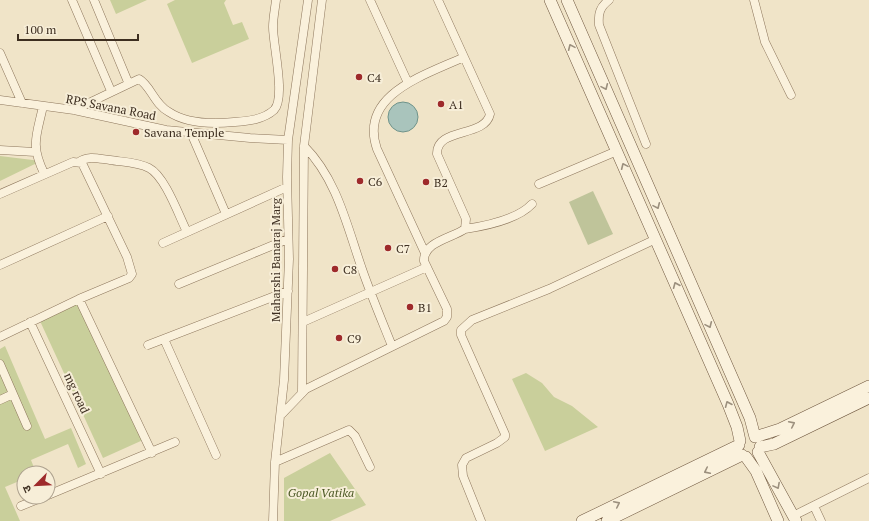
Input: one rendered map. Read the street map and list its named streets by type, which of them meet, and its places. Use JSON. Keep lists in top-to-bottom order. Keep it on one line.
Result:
{"streets":{"street":["RPS Savana Road","Maharshi Banaraj Marg","mg road"]},"crossings":[["RPS Savana Road","Maharshi Banaraj Marg"]],"parks":["Gopal Vatika"],"places":["C4","A1","Savana Temple","C6","B2","C7","C8","B1","C9"],"scale_bar":"100 m","north":"bottom left"}
